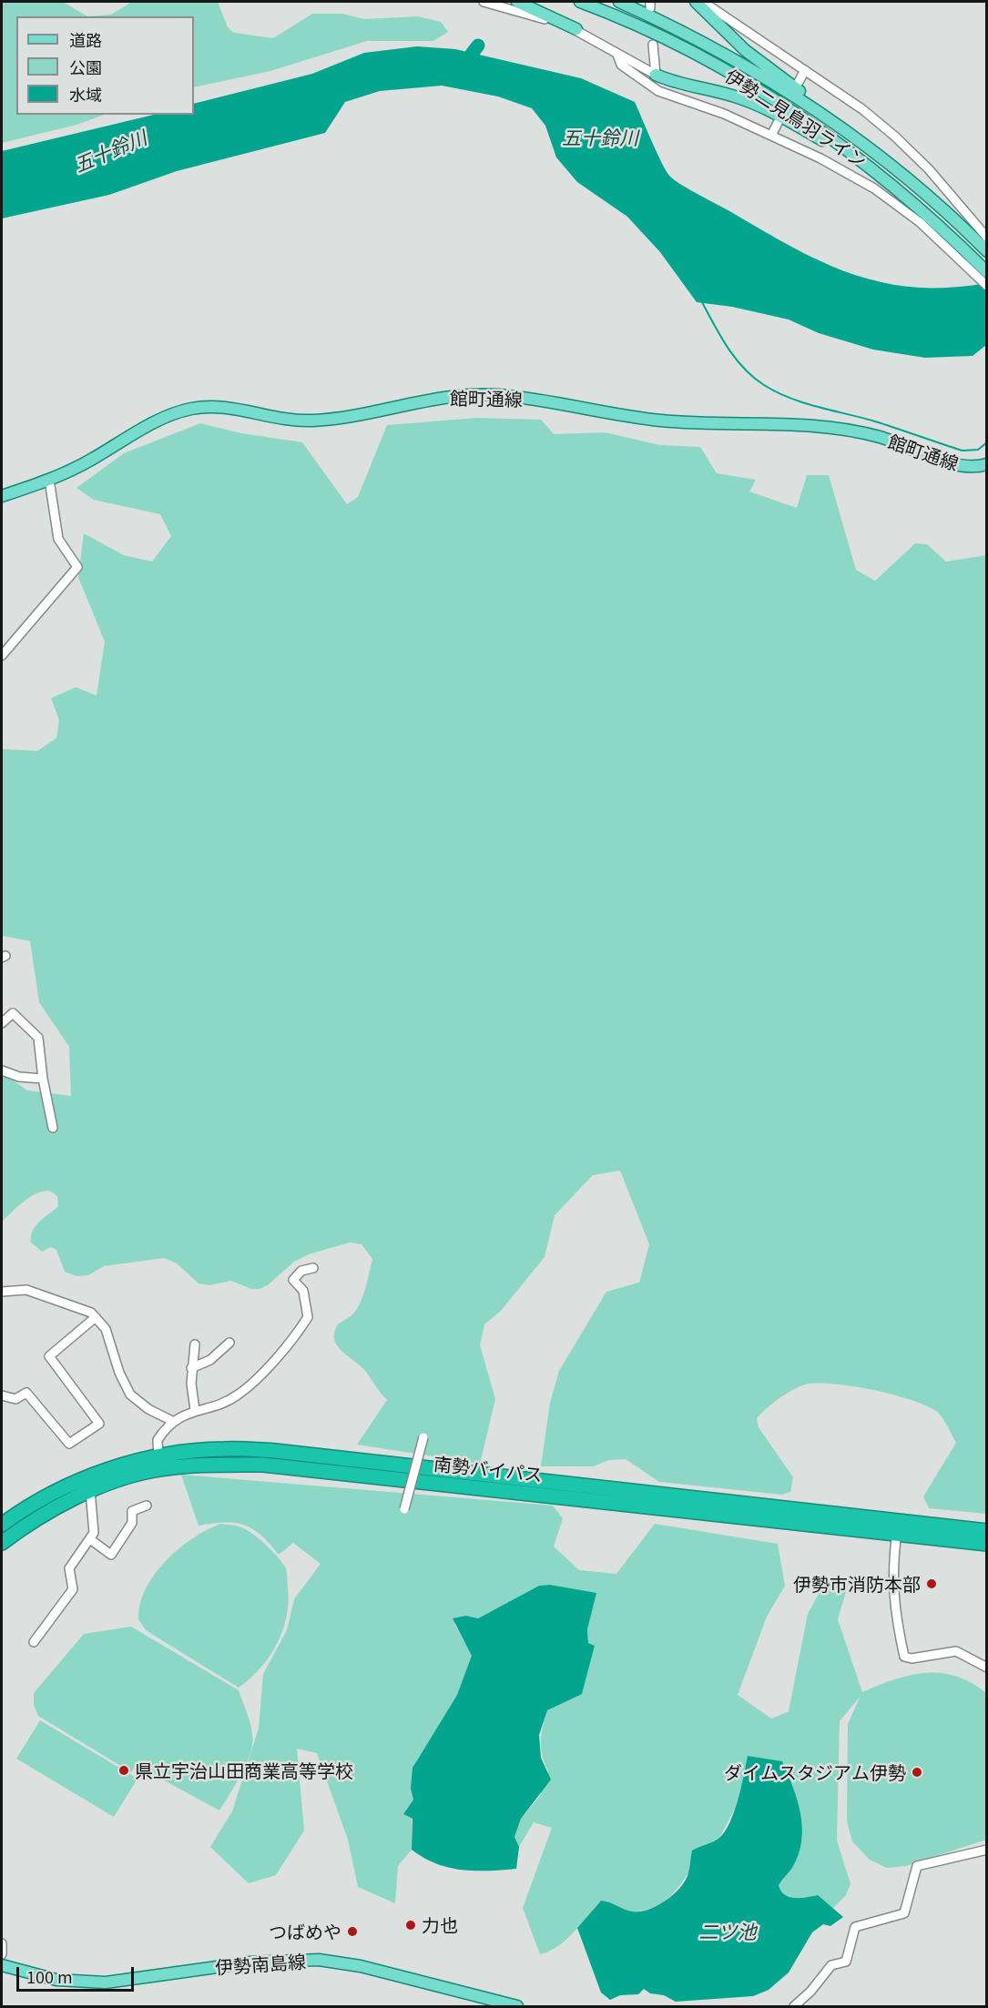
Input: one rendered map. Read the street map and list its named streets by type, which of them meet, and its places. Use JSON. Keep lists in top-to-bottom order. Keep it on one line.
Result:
{"streets":{"highway":["南勢バイパス"],"main road":["伊勢二見鳥羽ライン","館町通線","伊勢南島線"]},"water":["五十鈴川","二ツ池"],"places":["伊勢市消防本部","県立宇治山田商業高等学校","ダイムスタジアム伊勢","力也","つばめや"],"legend":["道路","公園","水域"],"scale_bar":"100 m"}
